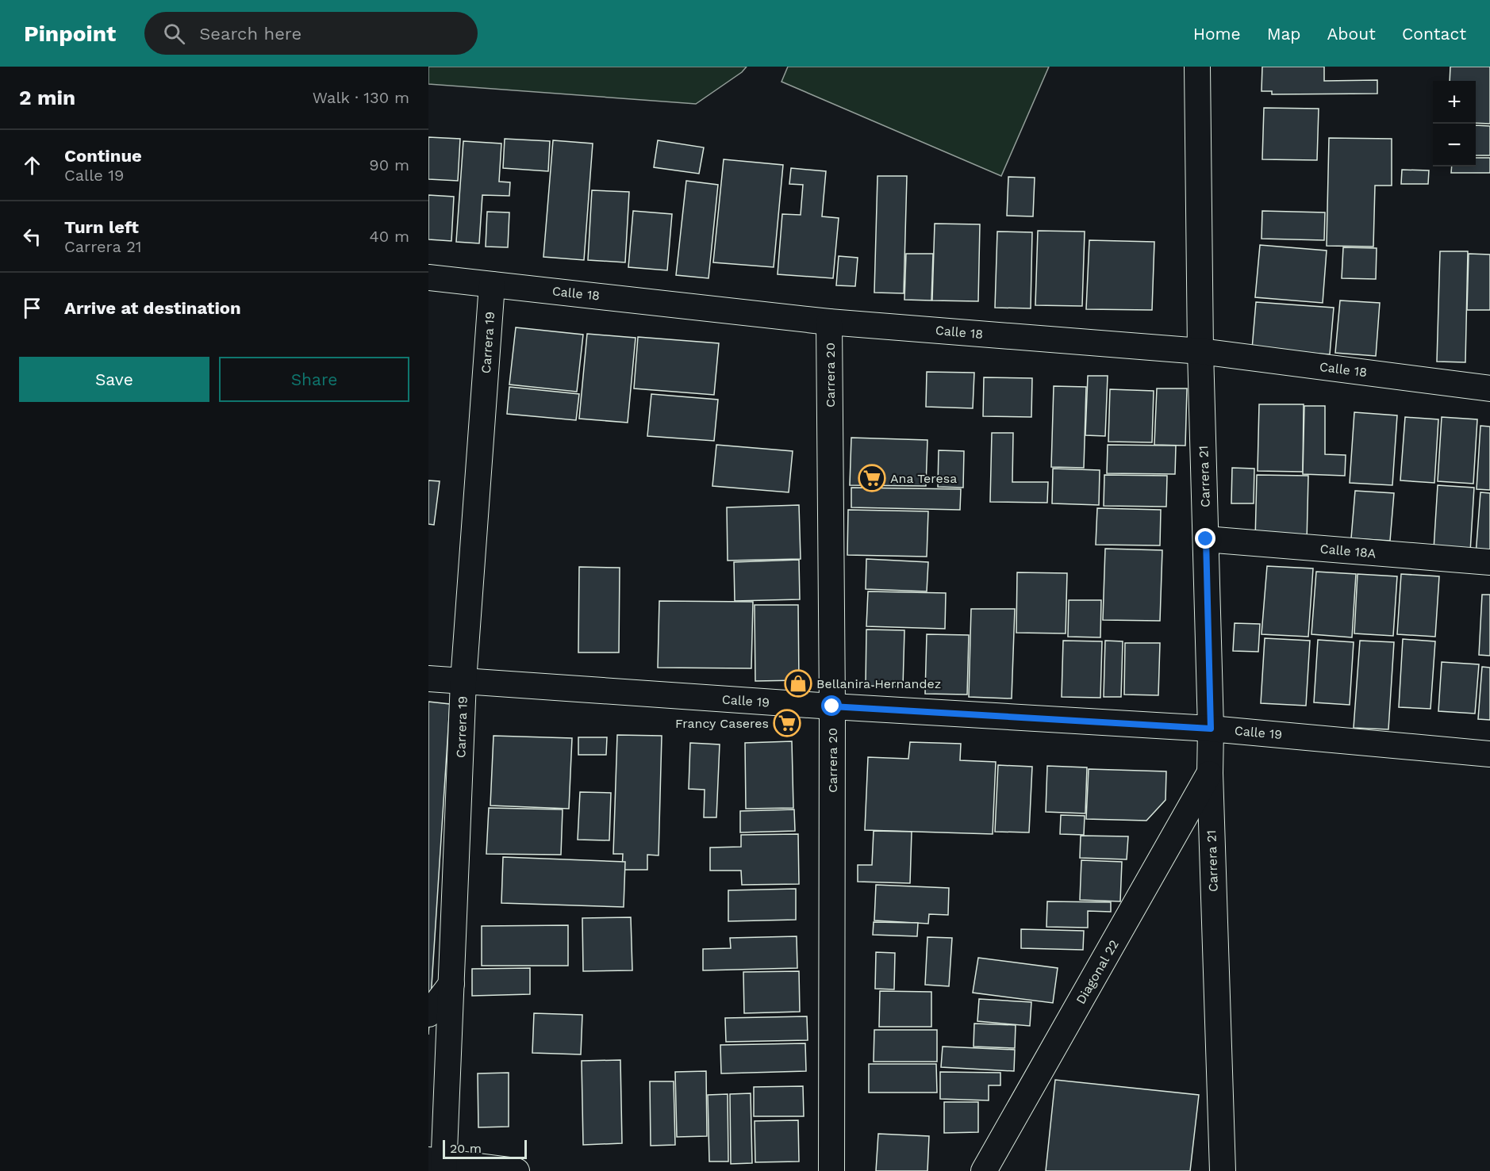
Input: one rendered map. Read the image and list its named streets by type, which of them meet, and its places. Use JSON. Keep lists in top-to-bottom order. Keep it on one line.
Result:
{"streets":{"street":["Calle 18","Carrera 19","Carrera 20","Carrera 21","Calle 18A","Calle 19","Diagonal 22"]},"crossings":[["Calle 18","Carrera 19"],["Calle 18","Carrera 20"],["Calle 18","Carrera 21"],["Carrera 19","Calle 19"],["Carrera 20","Calle 19"],["Carrera 21","Calle 18A"],["Carrera 21","Calle 19"],["Carrera 21","Diagonal 22"]],"places":{"supermarket":["Ana Teresa","Francy Caseres"],"shop":["Bellanira Hernandez"]},"scale_bar":"20 m","page":{"header":"Pinpoint","search":"Search here","nav":["Home","Map","About","Contact"],"heading":["2 min","Walk · 130 m"],"map_buttons":["+","−"],"list":[["Continue","Calle 19","90 m"],["Turn left","Carrera 21","40 m"],"Arrive at destination"],"buttons":["Save","Share"],"scale":"20 m"}}
